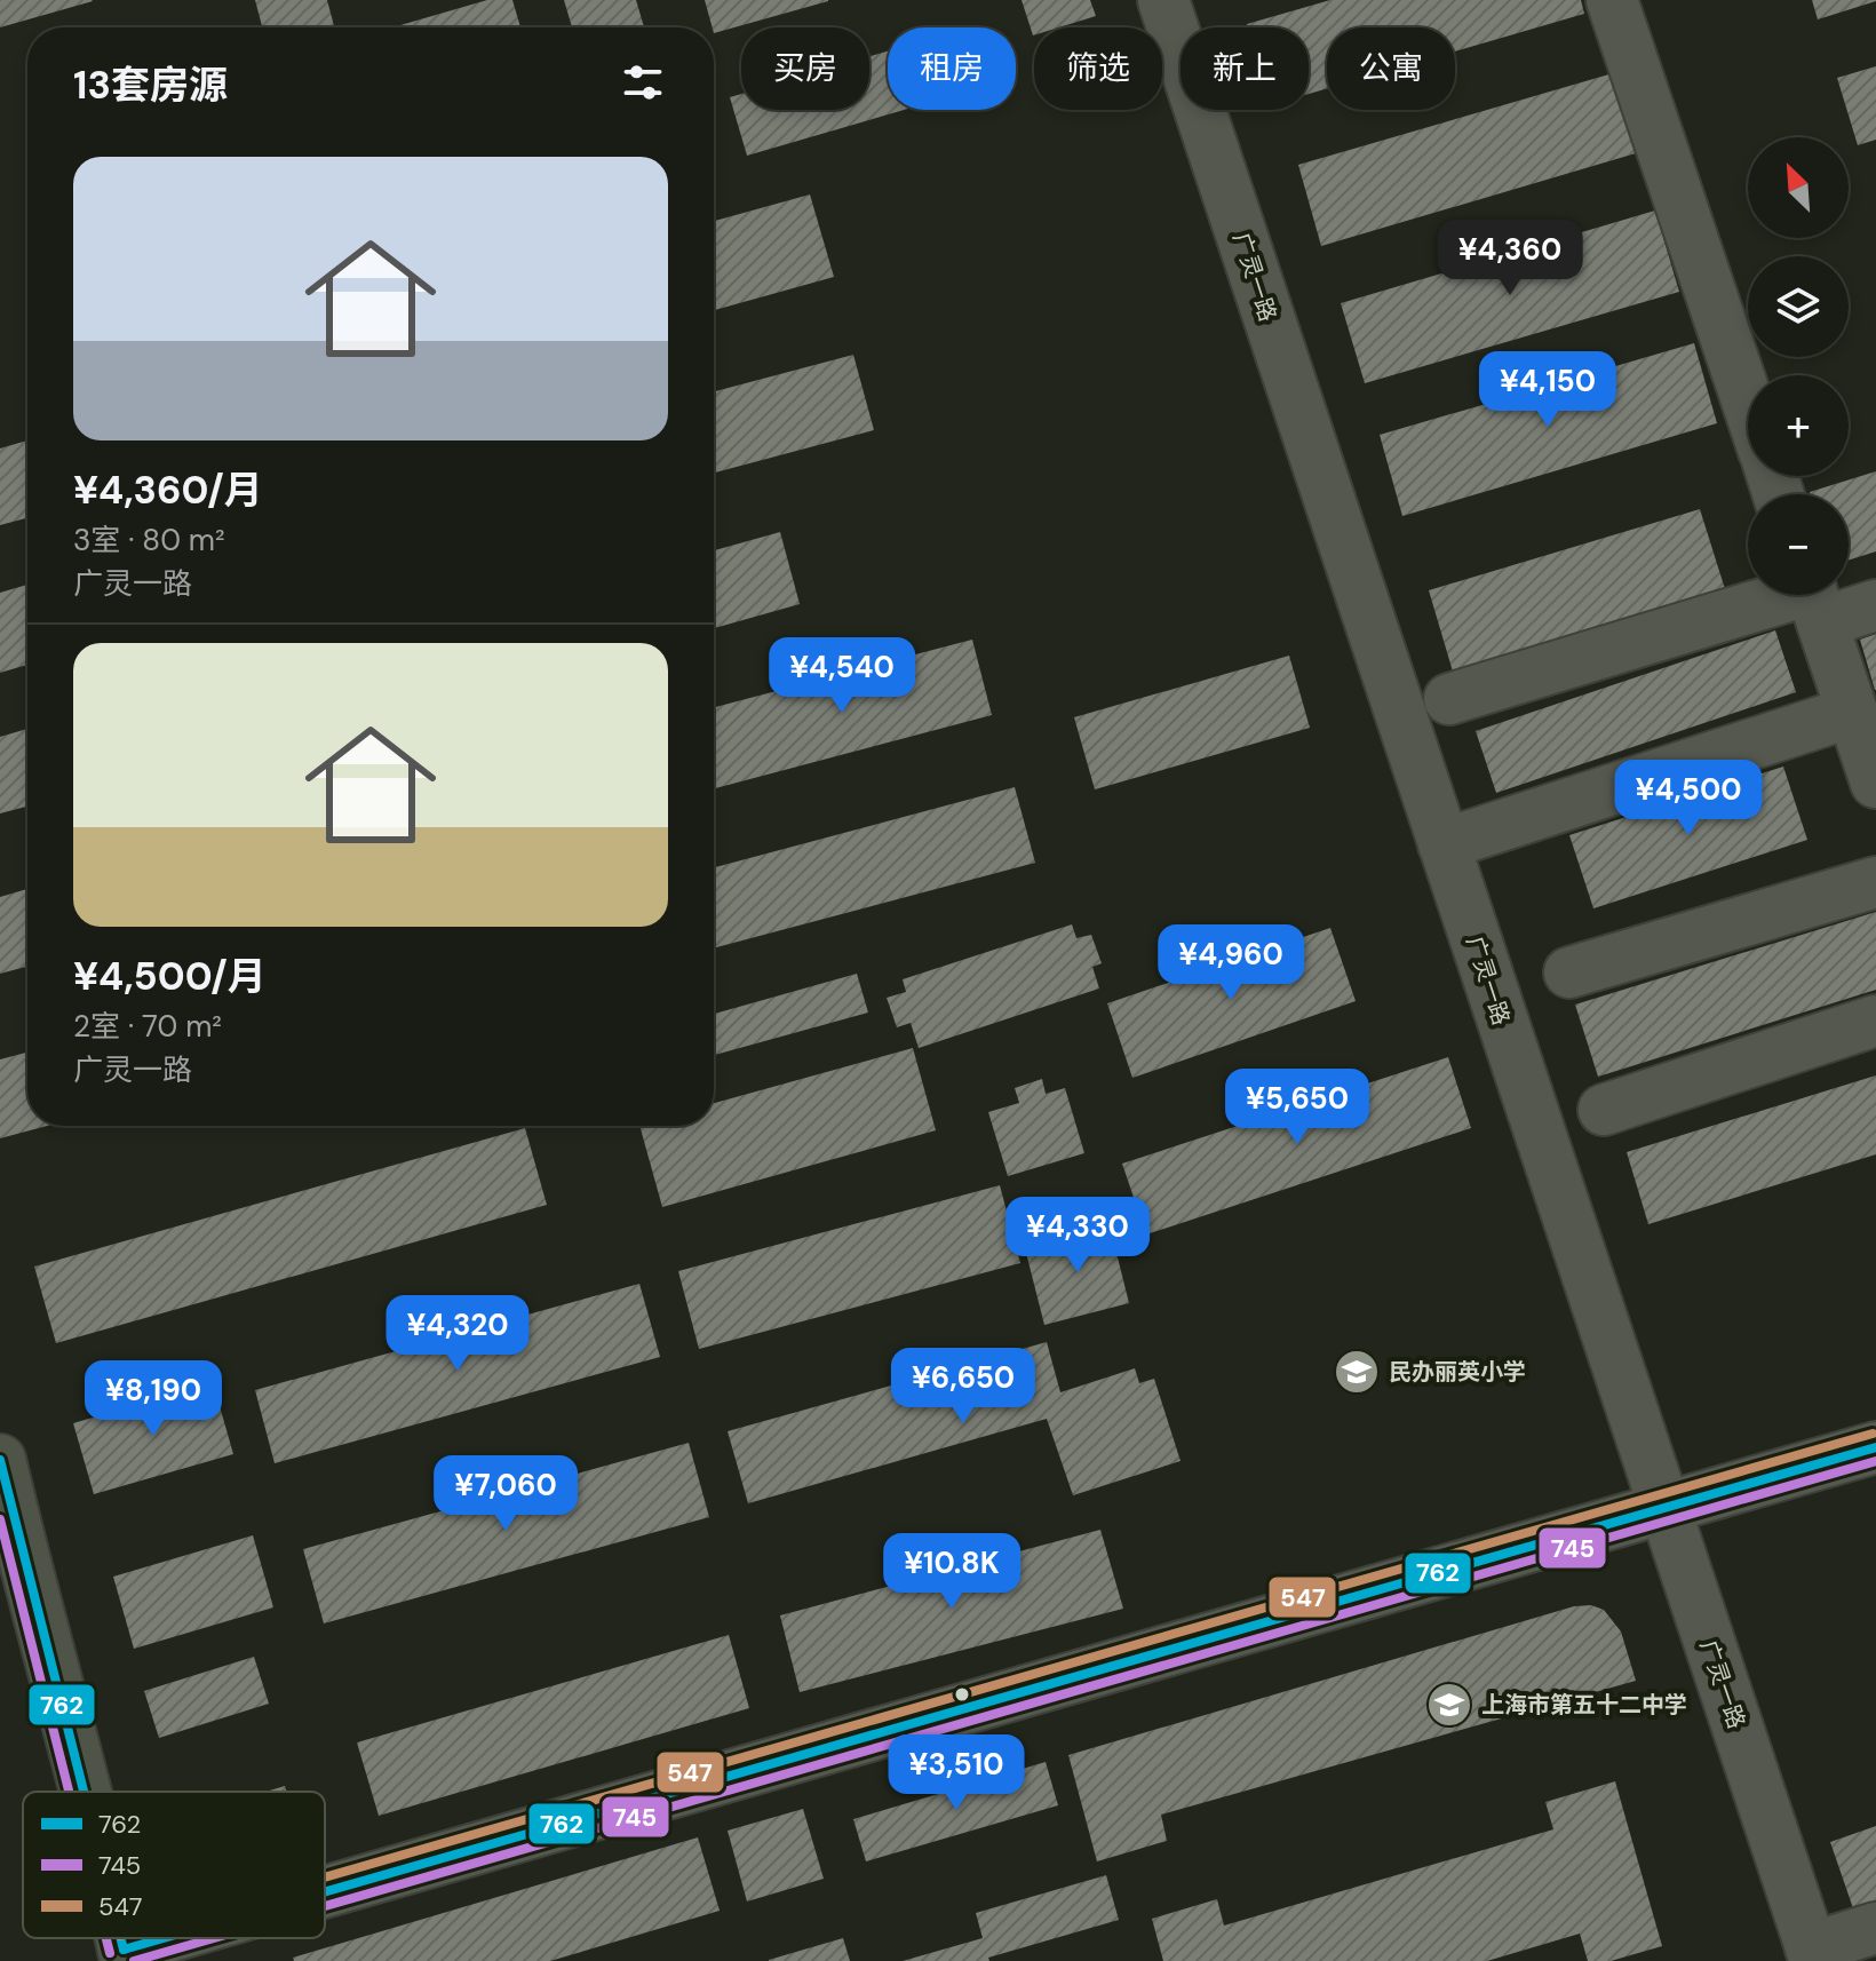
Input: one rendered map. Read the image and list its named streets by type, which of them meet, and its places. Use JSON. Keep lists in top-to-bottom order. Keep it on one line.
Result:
{"streets":{"street":["广灵一路"]},"places":{"school or university":["民办丽英小学","上海市第五十二中学"]},"lines":["transit line 547","transit line 762","transit line 745"],"legend":["762","745","547"],"north":"top left","page":{"chip":["买房","租房","筛选","新上","公寓"],"heading":"13套房源","map_buttons":["+","−"],"list":[{"name":"¥4,360/月","note":"3室 · 80 m² · 广灵一路"},{"name":"¥4,500/月","note":"2室 · 70 m² · 广灵一路"}],"price":["¥4,360","¥4,150","¥4,540","¥4,500","¥4,960","¥5,650","¥4,330","¥4,320","¥6,650","¥8,190","¥7,060","¥10.8K","¥3,510"]}}
